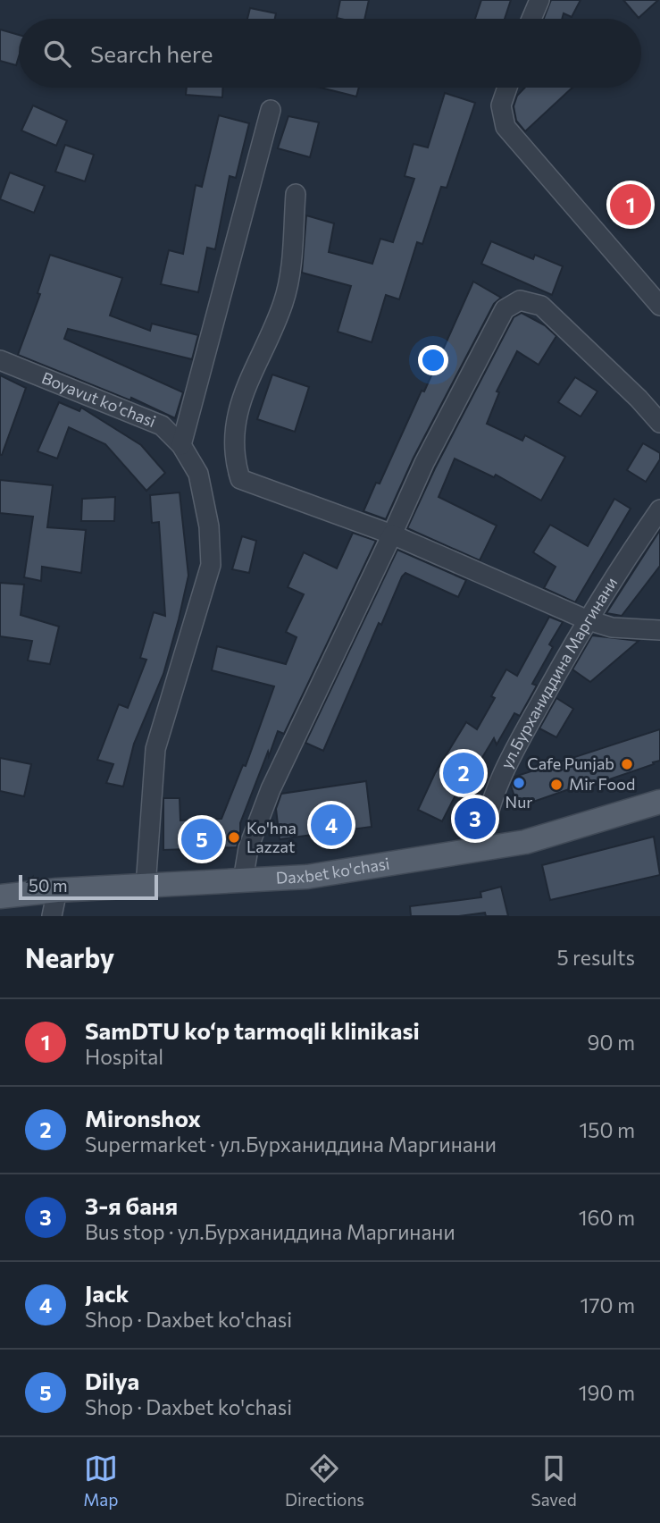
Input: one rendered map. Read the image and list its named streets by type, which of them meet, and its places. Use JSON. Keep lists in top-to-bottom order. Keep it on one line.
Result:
{"streets":{"main road":["Daxbet ko'chasi"],"street":["Boyavut ko'chasi","ул.Бурханиддина Маргинани"]},"crossings":[["ул.Бурханиддина Маргинани","Daxbet ko'chasi"]],"places":["Cafe Punjab","Nur","Mir Food","Ko'hna Lazzat"],"scale_bar":"50 m","page":{"search":"Search here","pins":["1","2","3","4","5"],"scale":"50 m","heading":["Nearby","5 results"],"list":[{"mark":"1","name":"SamDTU ko‘p tarmoqli klinikasi","note":"Hospital","value":"90 m"},{"mark":"2","name":"Mironshox","note":"Supermarket · ул.Бурханиддина Маргинани","value":"150 m"},{"mark":"3","name":"3-я баня","note":"Bus stop · ул.Бурханиддина Маргинани","value":"160 m"},{"mark":"4","name":"Jack","note":"Shop · Daxbet ko'chasi","value":"170 m"},{"mark":"5","name":"Dilya","note":"Shop · Daxbet ko'chasi","value":"190 m"}],"nav":["Map","Directions","Saved"]}}
